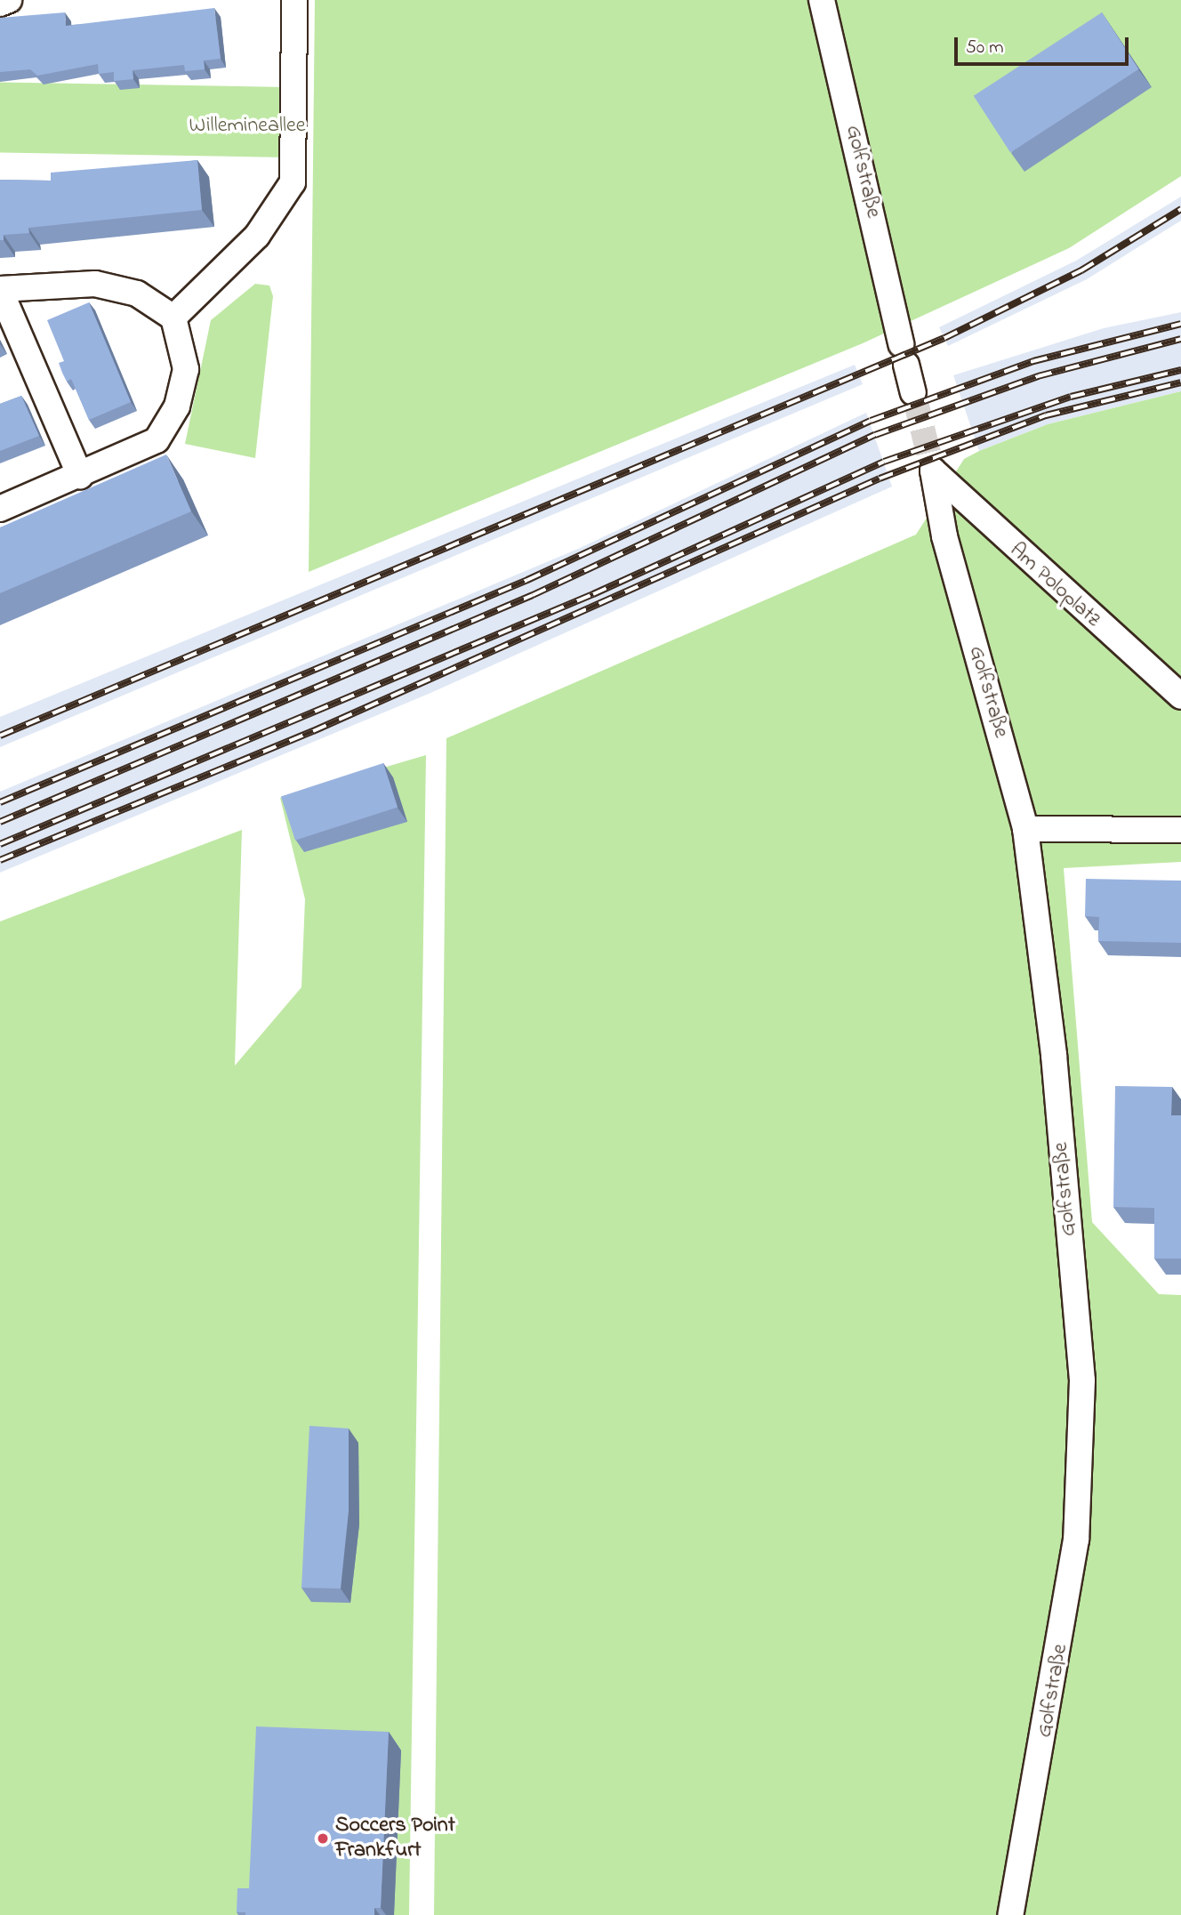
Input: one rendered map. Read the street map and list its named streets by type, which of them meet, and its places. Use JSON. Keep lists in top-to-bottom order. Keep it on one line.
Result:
{"streets":{"street":["Golfstraße","Am Poloplatz"]},"crossings":[["Golfstraße","Am Poloplatz"]],"parks":["Willemineallee"],"places":["Soccers Point Frankfurt"],"scale_bar":"50 m"}
